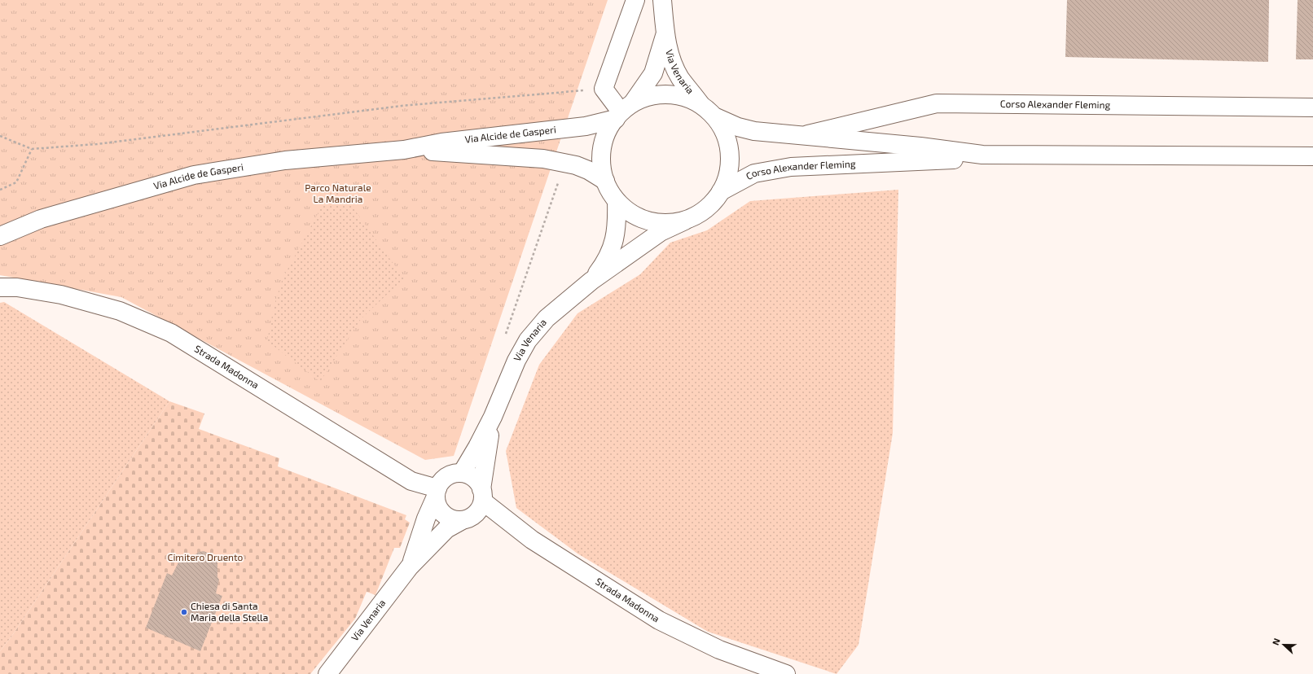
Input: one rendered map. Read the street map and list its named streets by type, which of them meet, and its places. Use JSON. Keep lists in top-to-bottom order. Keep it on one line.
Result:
{"streets":{"street":["Via Venaria","Corso Alexander Fleming","Via Alcide de Gasperi","Strada Madonna"]},"crossings":[["Via Venaria","Via Alcide de Gasperi"],["Via Venaria","Strada Madonna"]],"parks":["Parco Naturale La Mandria","Cimitero Druento"],"places":["Chiesa di Santa Maria della Stella"],"north":"left"}
